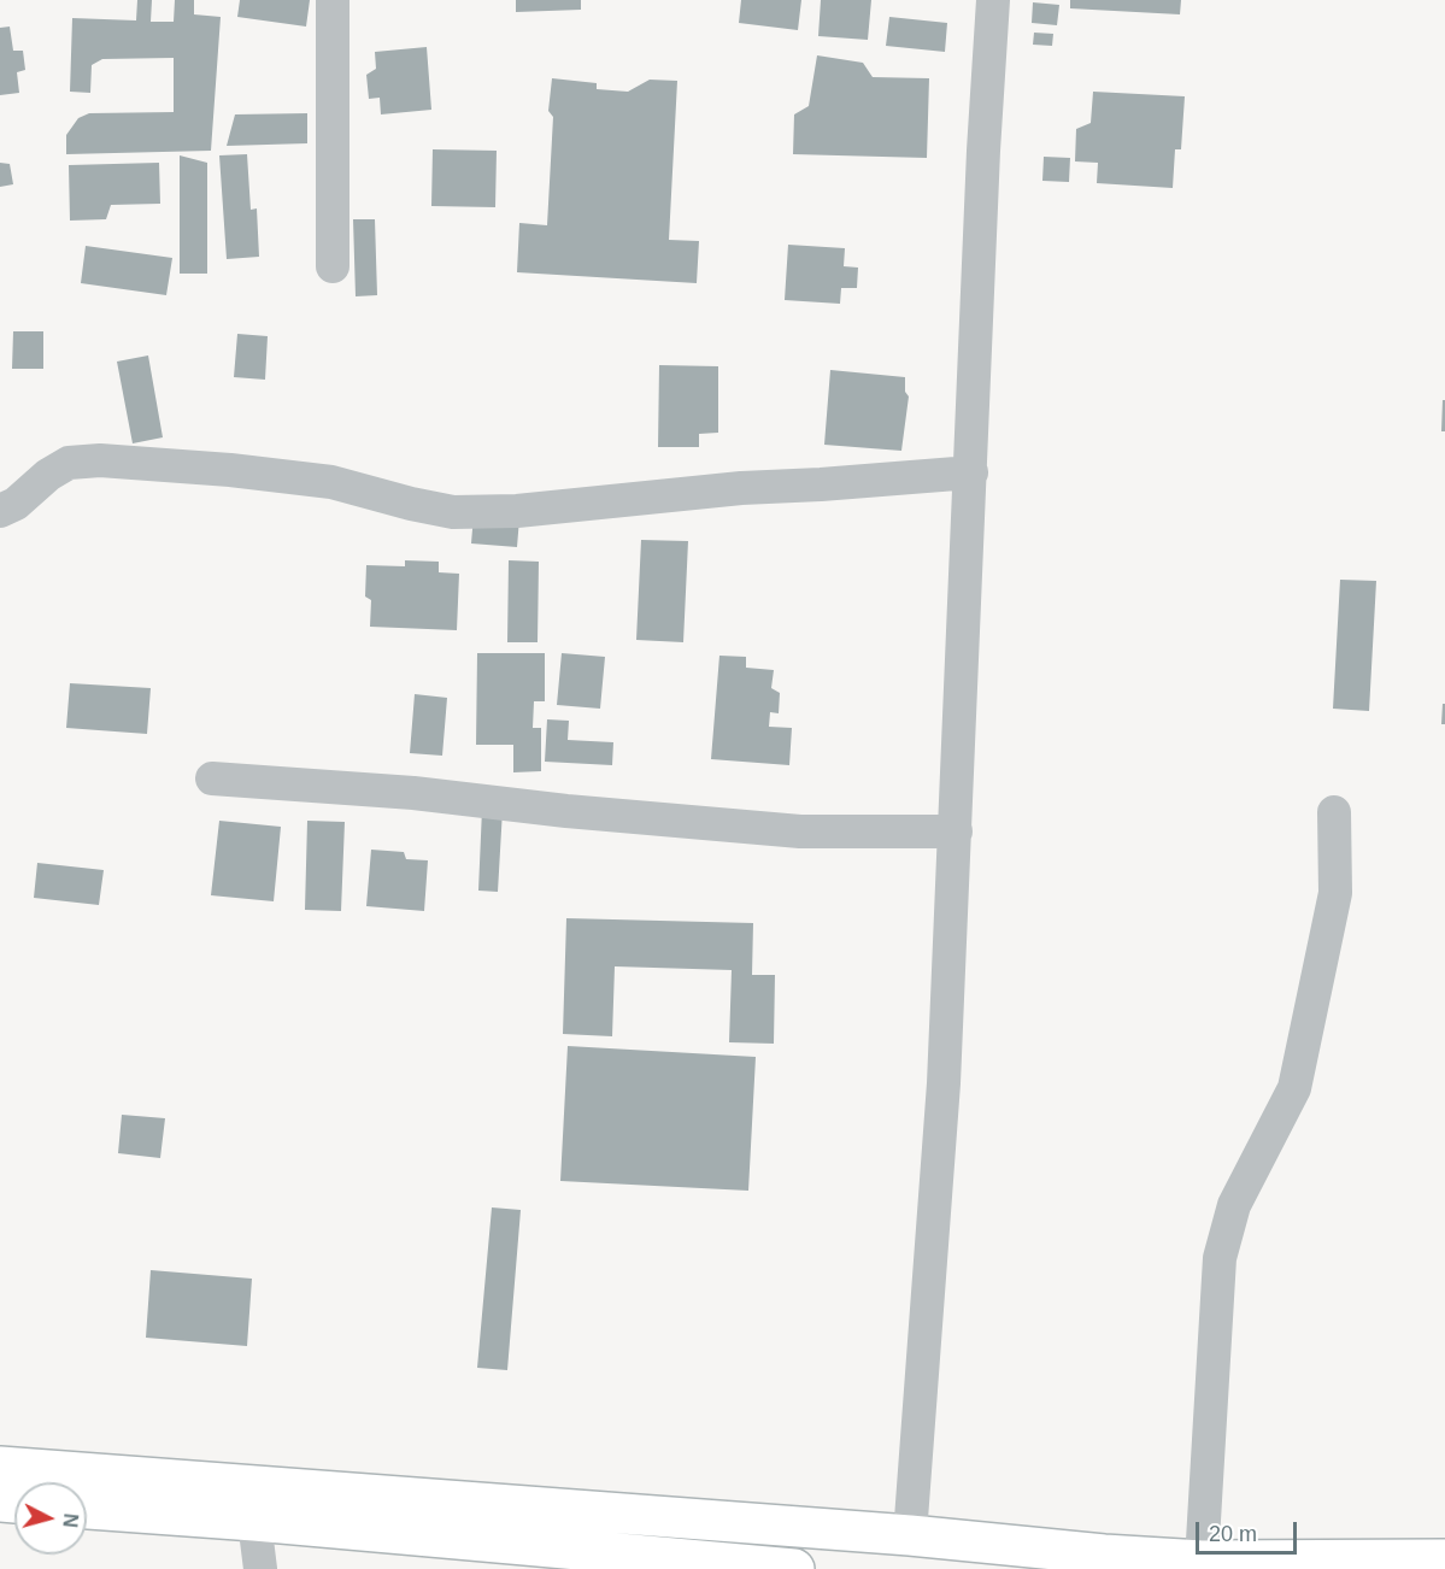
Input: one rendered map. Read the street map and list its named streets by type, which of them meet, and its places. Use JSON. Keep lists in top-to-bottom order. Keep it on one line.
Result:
{"scale_bar":"20 m","north":"right"}
